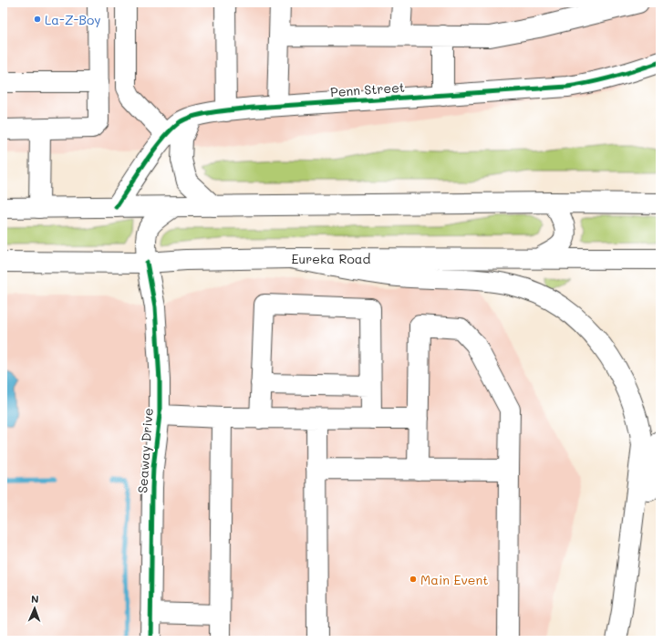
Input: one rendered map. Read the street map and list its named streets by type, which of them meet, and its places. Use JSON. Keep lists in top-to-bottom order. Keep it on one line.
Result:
{"streets":{"main road":["Penn Street","Eureka Road","Seaway Drive"]},"crossings":[["Eureka Road","Seaway Drive"]],"places":["La-Z-Boy","Main Event"],"north":"top"}
